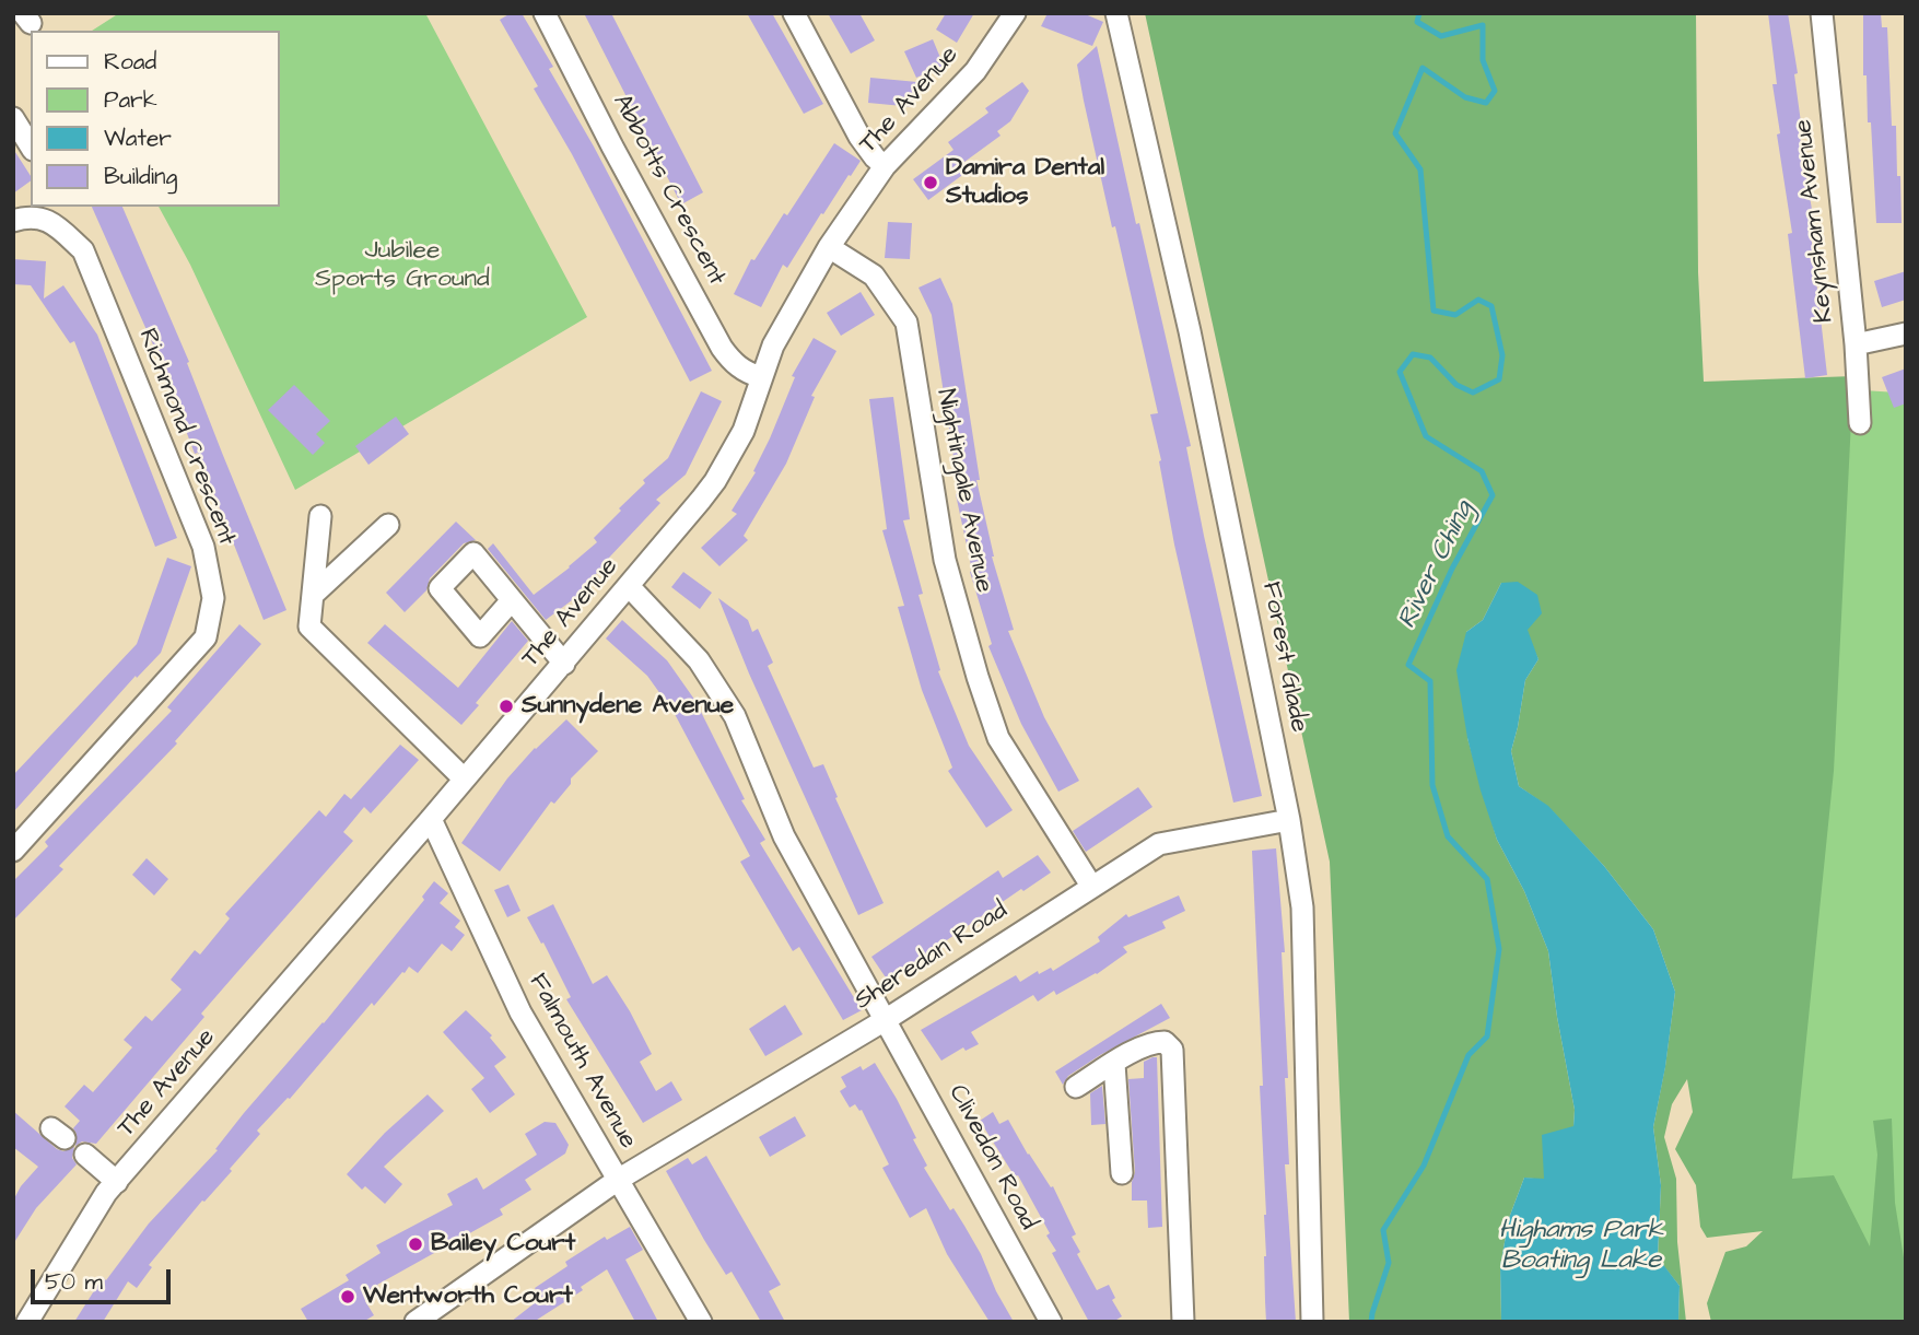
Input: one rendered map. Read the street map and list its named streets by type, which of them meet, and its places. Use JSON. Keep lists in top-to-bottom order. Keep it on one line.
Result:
{"streets":{"street":["The Avenue","Abbotts Crescent","Keynsham Avenue","Richmond Crescent","Nightingale Avenue","Forest Glade","Sheredan Road","Falmouth Avenue","Clivedon Road"]},"crossings":[["The Avenue","Abbotts Crescent"],["The Avenue","Nightingale Avenue"],["The Avenue","Falmouth Avenue"],["Nightingale Avenue","Sheredan Road"],["Forest Glade","Sheredan Road"],["Sheredan Road","Falmouth Avenue"],["Sheredan Road","Clivedon Road"]],"water":["River Ching","Highams Park Boating Lake"],"parks":["Jubilee Sports Ground"],"places":["Damira Dental Studios","Sunnydene Avenue","Bailey Court","Wentworth Court"],"legend":["Road","Park","Water","Building"],"scale_bar":"50 m"}
